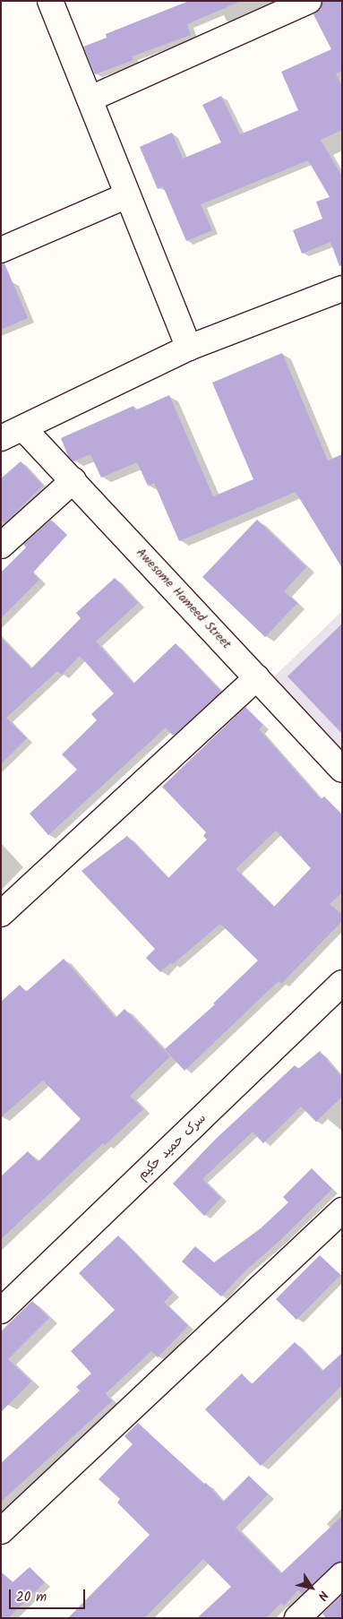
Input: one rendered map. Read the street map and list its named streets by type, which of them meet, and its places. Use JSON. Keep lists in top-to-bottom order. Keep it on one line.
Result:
{"streets":{"street":["Awesome Hameed Street","سرک حمید حکیم"]},"scale_bar":"20 m","north":"bottom right"}
